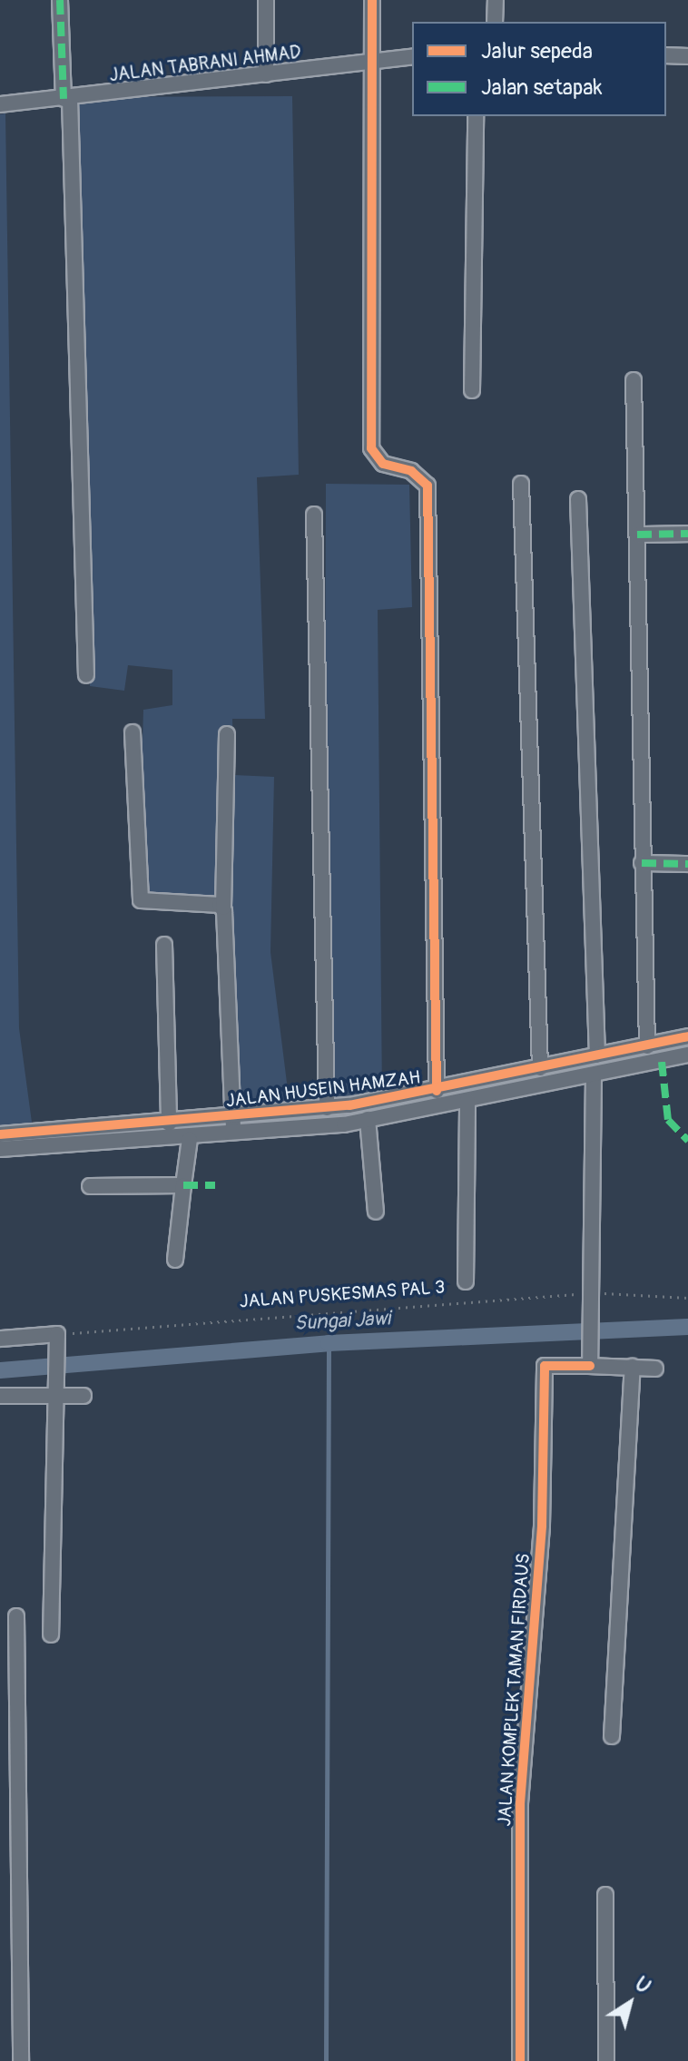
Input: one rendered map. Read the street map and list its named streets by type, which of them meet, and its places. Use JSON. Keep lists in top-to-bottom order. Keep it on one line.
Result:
{"streets":{"street":["JALAN TABRANI AHMAD","JALAN HUSEIN HAMZAH","JALAN KOMPLEK TAMAN FIRDAUS"],"path":["JALAN PUSKESMAS PAL 3"]},"water":["Sungai Jawi"],"legend":["Jalur sepeda","Jalan setapak"],"north":"top right"}
